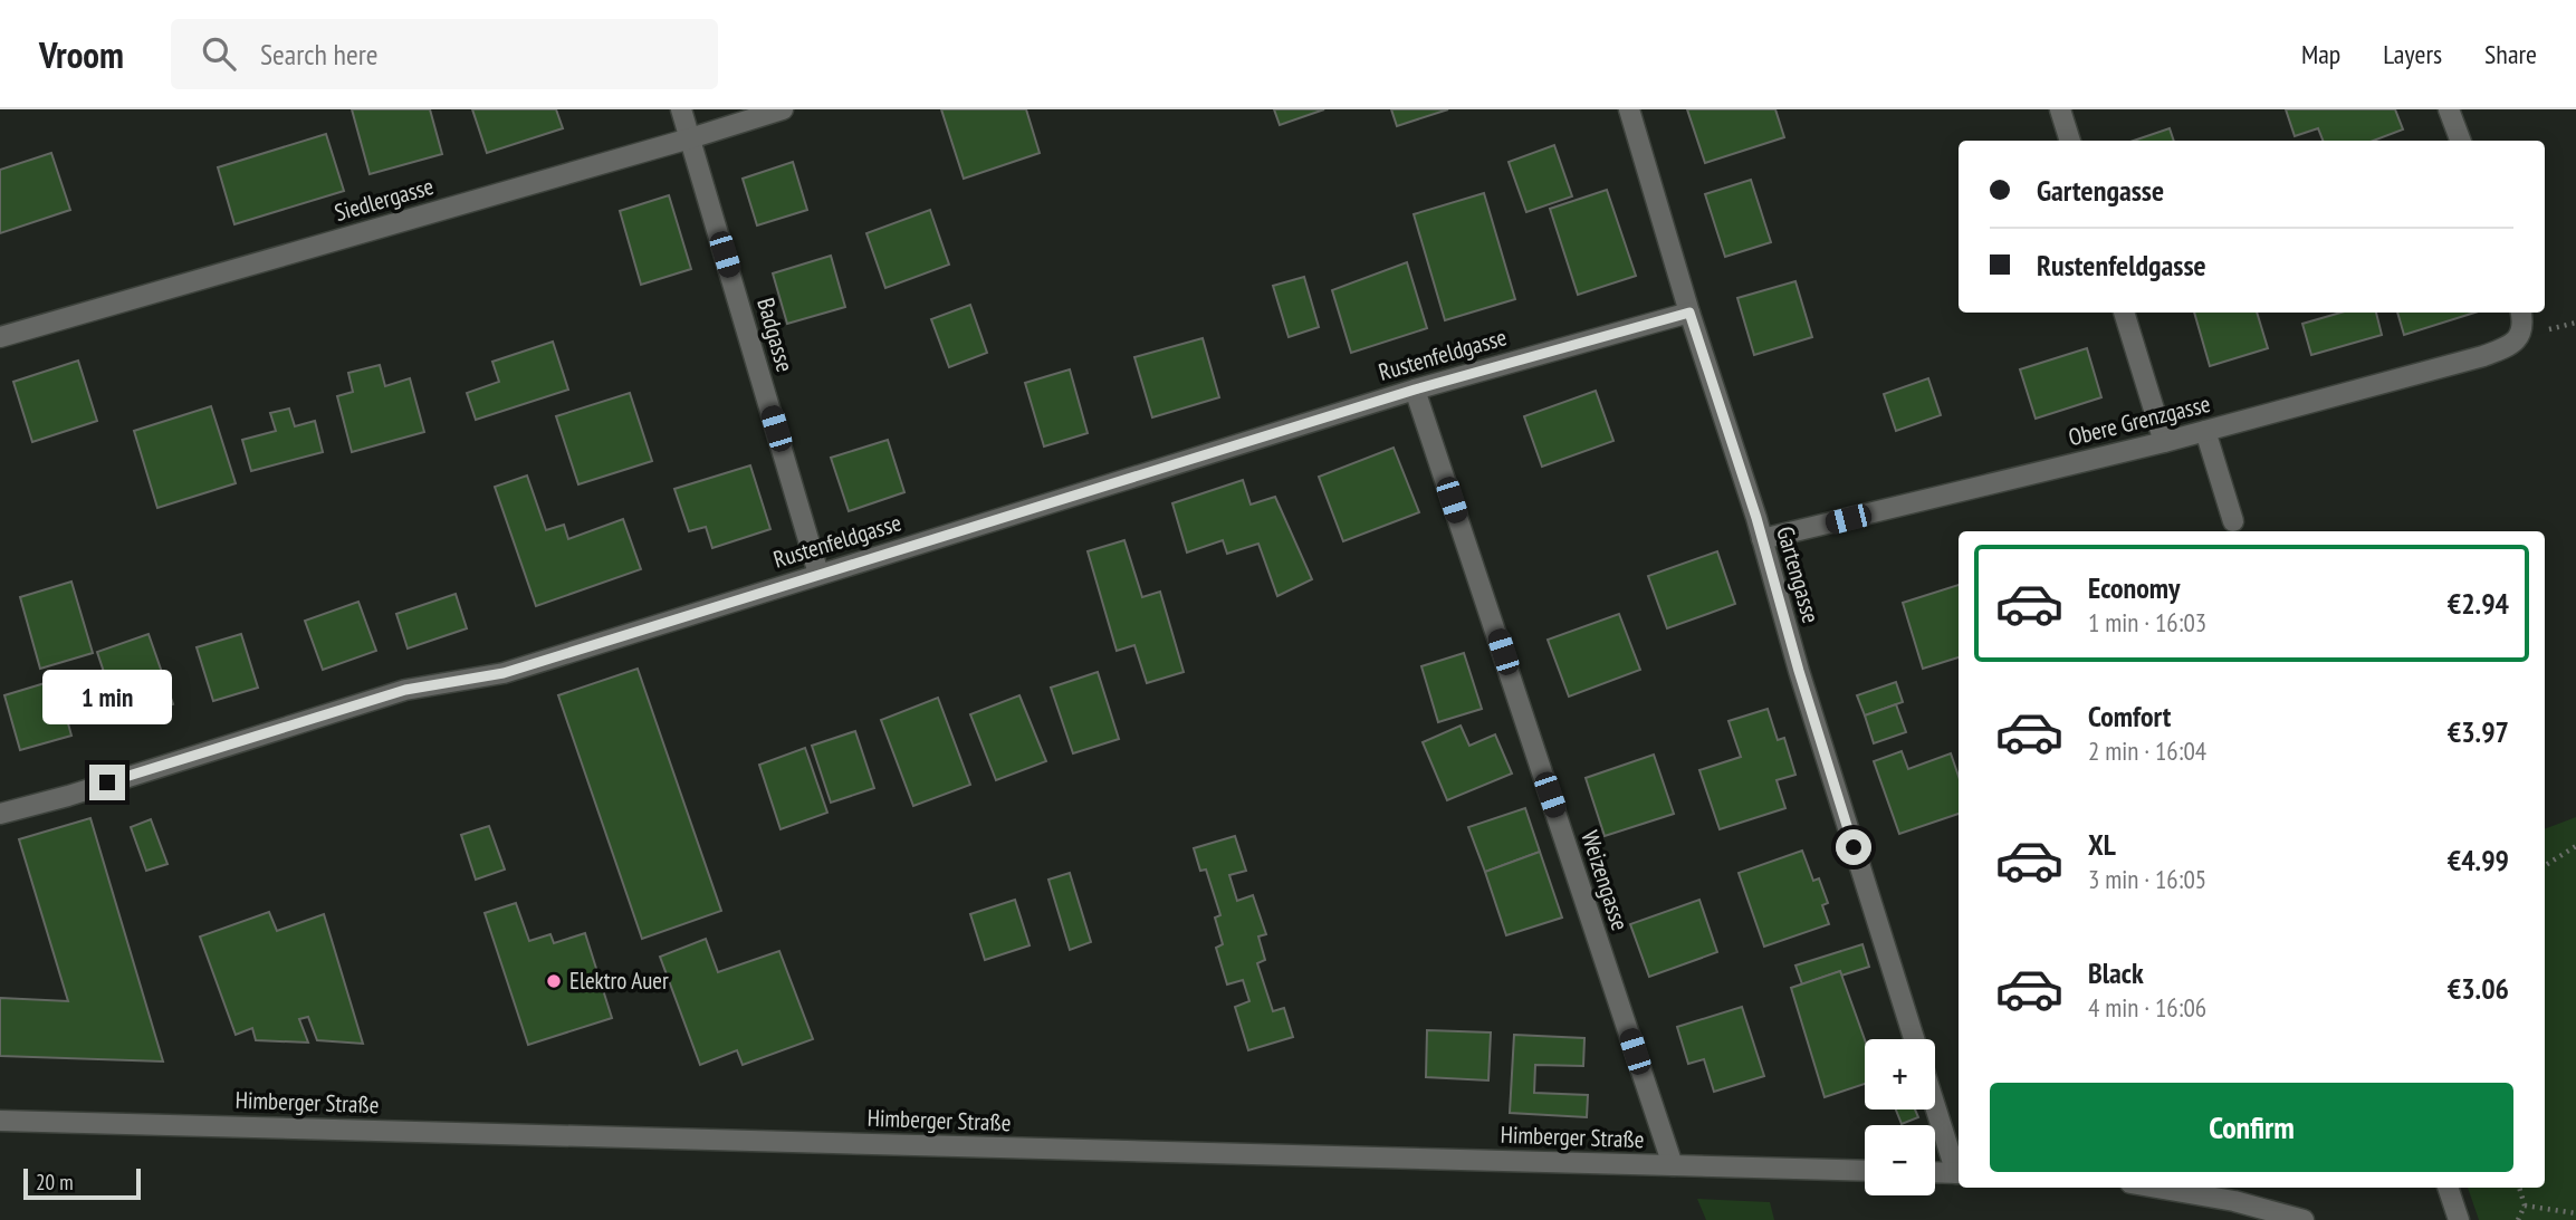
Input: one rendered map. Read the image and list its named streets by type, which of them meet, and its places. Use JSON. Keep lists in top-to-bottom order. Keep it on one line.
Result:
{"streets":{"street":["Siedlergasse","Badgasse","Rustenfeldgasse","Obere Grenzgasse","Gartengasse","Weizengasse","Himberger Straße"]},"crossings":[["Siedlergasse","Badgasse"],["Badgasse","Rustenfeldgasse"],["Rustenfeldgasse","Gartengasse"],["Rustenfeldgasse","Weizengasse"],["Obere Grenzgasse","Gartengasse"],["Weizengasse","Himberger Straße"]],"places":["Elektro Auer"],"scale_bar":"20 m","page":{"header":"Vroom","search":"Search here","nav":["Map","Layers","Share"],"banner":["Gartengasse","Rustenfeldgasse"],"list":[{"name":"Economy","note":"1 min · 16:03","value":"€2.94"},{"name":"Comfort","note":"2 min · 16:04","value":"€3.97"},{"name":"XL","note":"3 min · 16:05","value":"€4.99"},{"name":"Black","note":"4 min · 16:06","value":"€3.06"}],"bubble":"1 min","map_buttons":["+","−"],"buttons":"Confirm","scale":"20 m"}}
